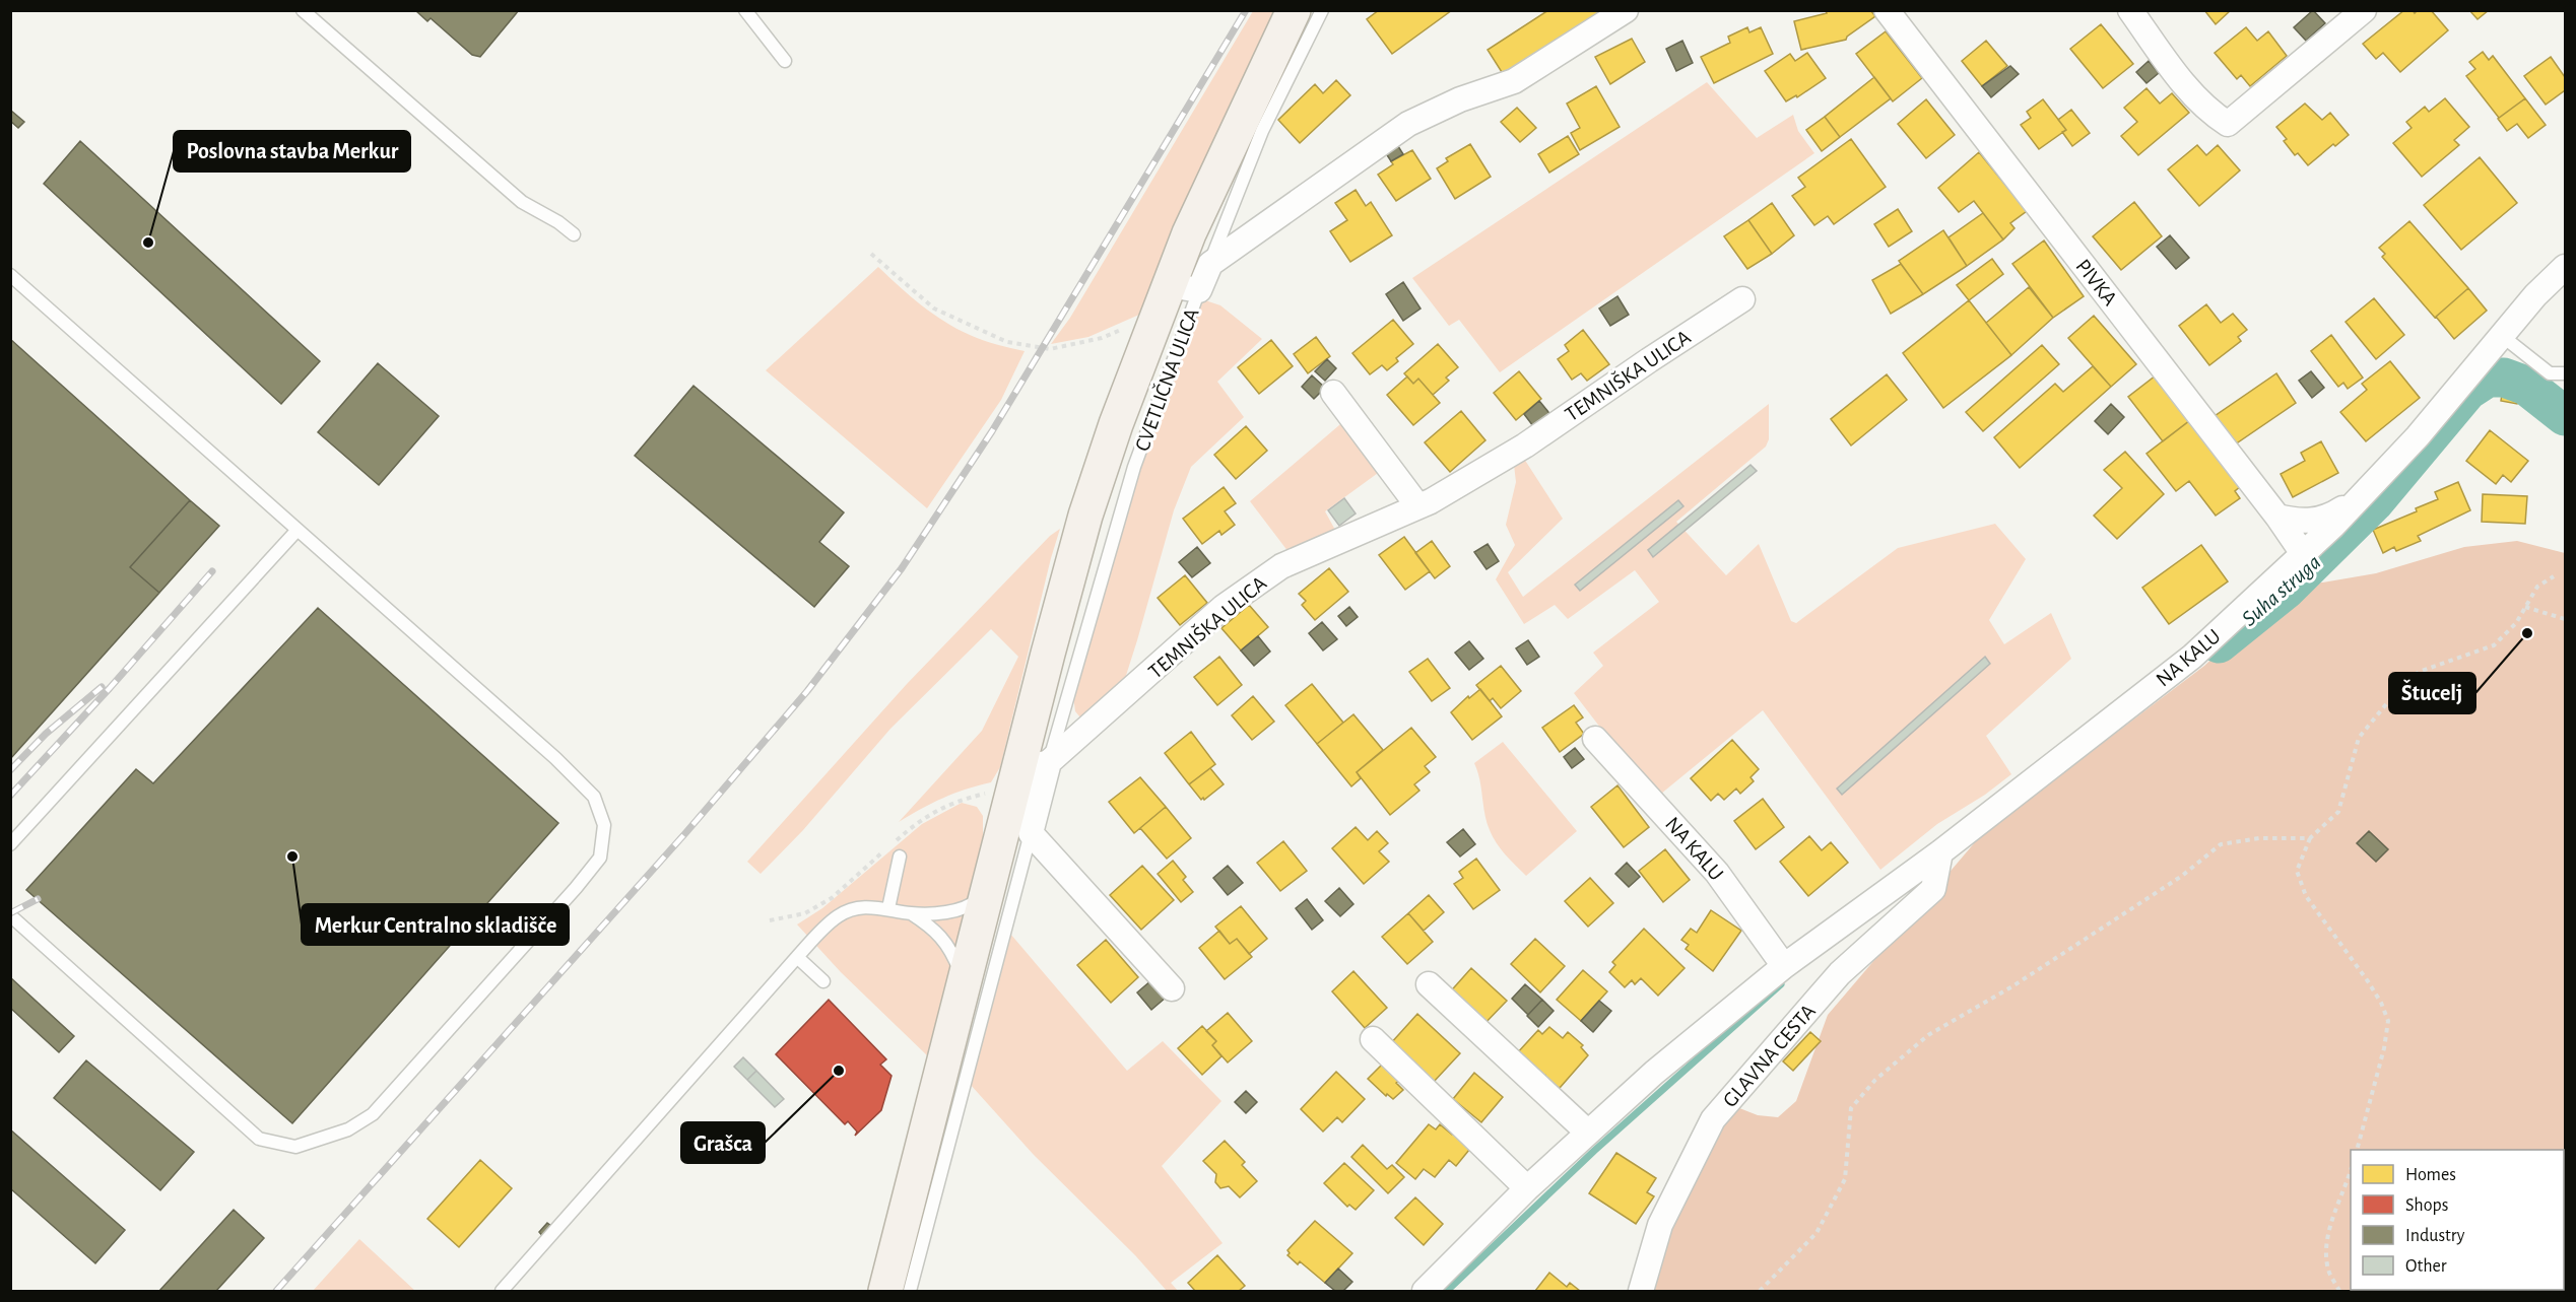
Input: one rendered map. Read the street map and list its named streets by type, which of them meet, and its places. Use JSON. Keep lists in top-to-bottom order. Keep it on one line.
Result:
{"streets":{"street":["PIVKA","TEMNIŠKA ULICA","CVETLIČNA ULICA","NA KALU","GLAVNA CESTA"]},"crossings":[["PIVKA","NA KALU"],["TEMNIŠKA ULICA","CVETLIČNA ULICA"],["NA KALU","GLAVNA CESTA"]],"water":["Suha struga"],"places":["Poslovna stavba Merkur","Štucelj","Merkur Centralno skladišče","Grašca"],"legend":["Homes","Shops","Industry","Other"]}
